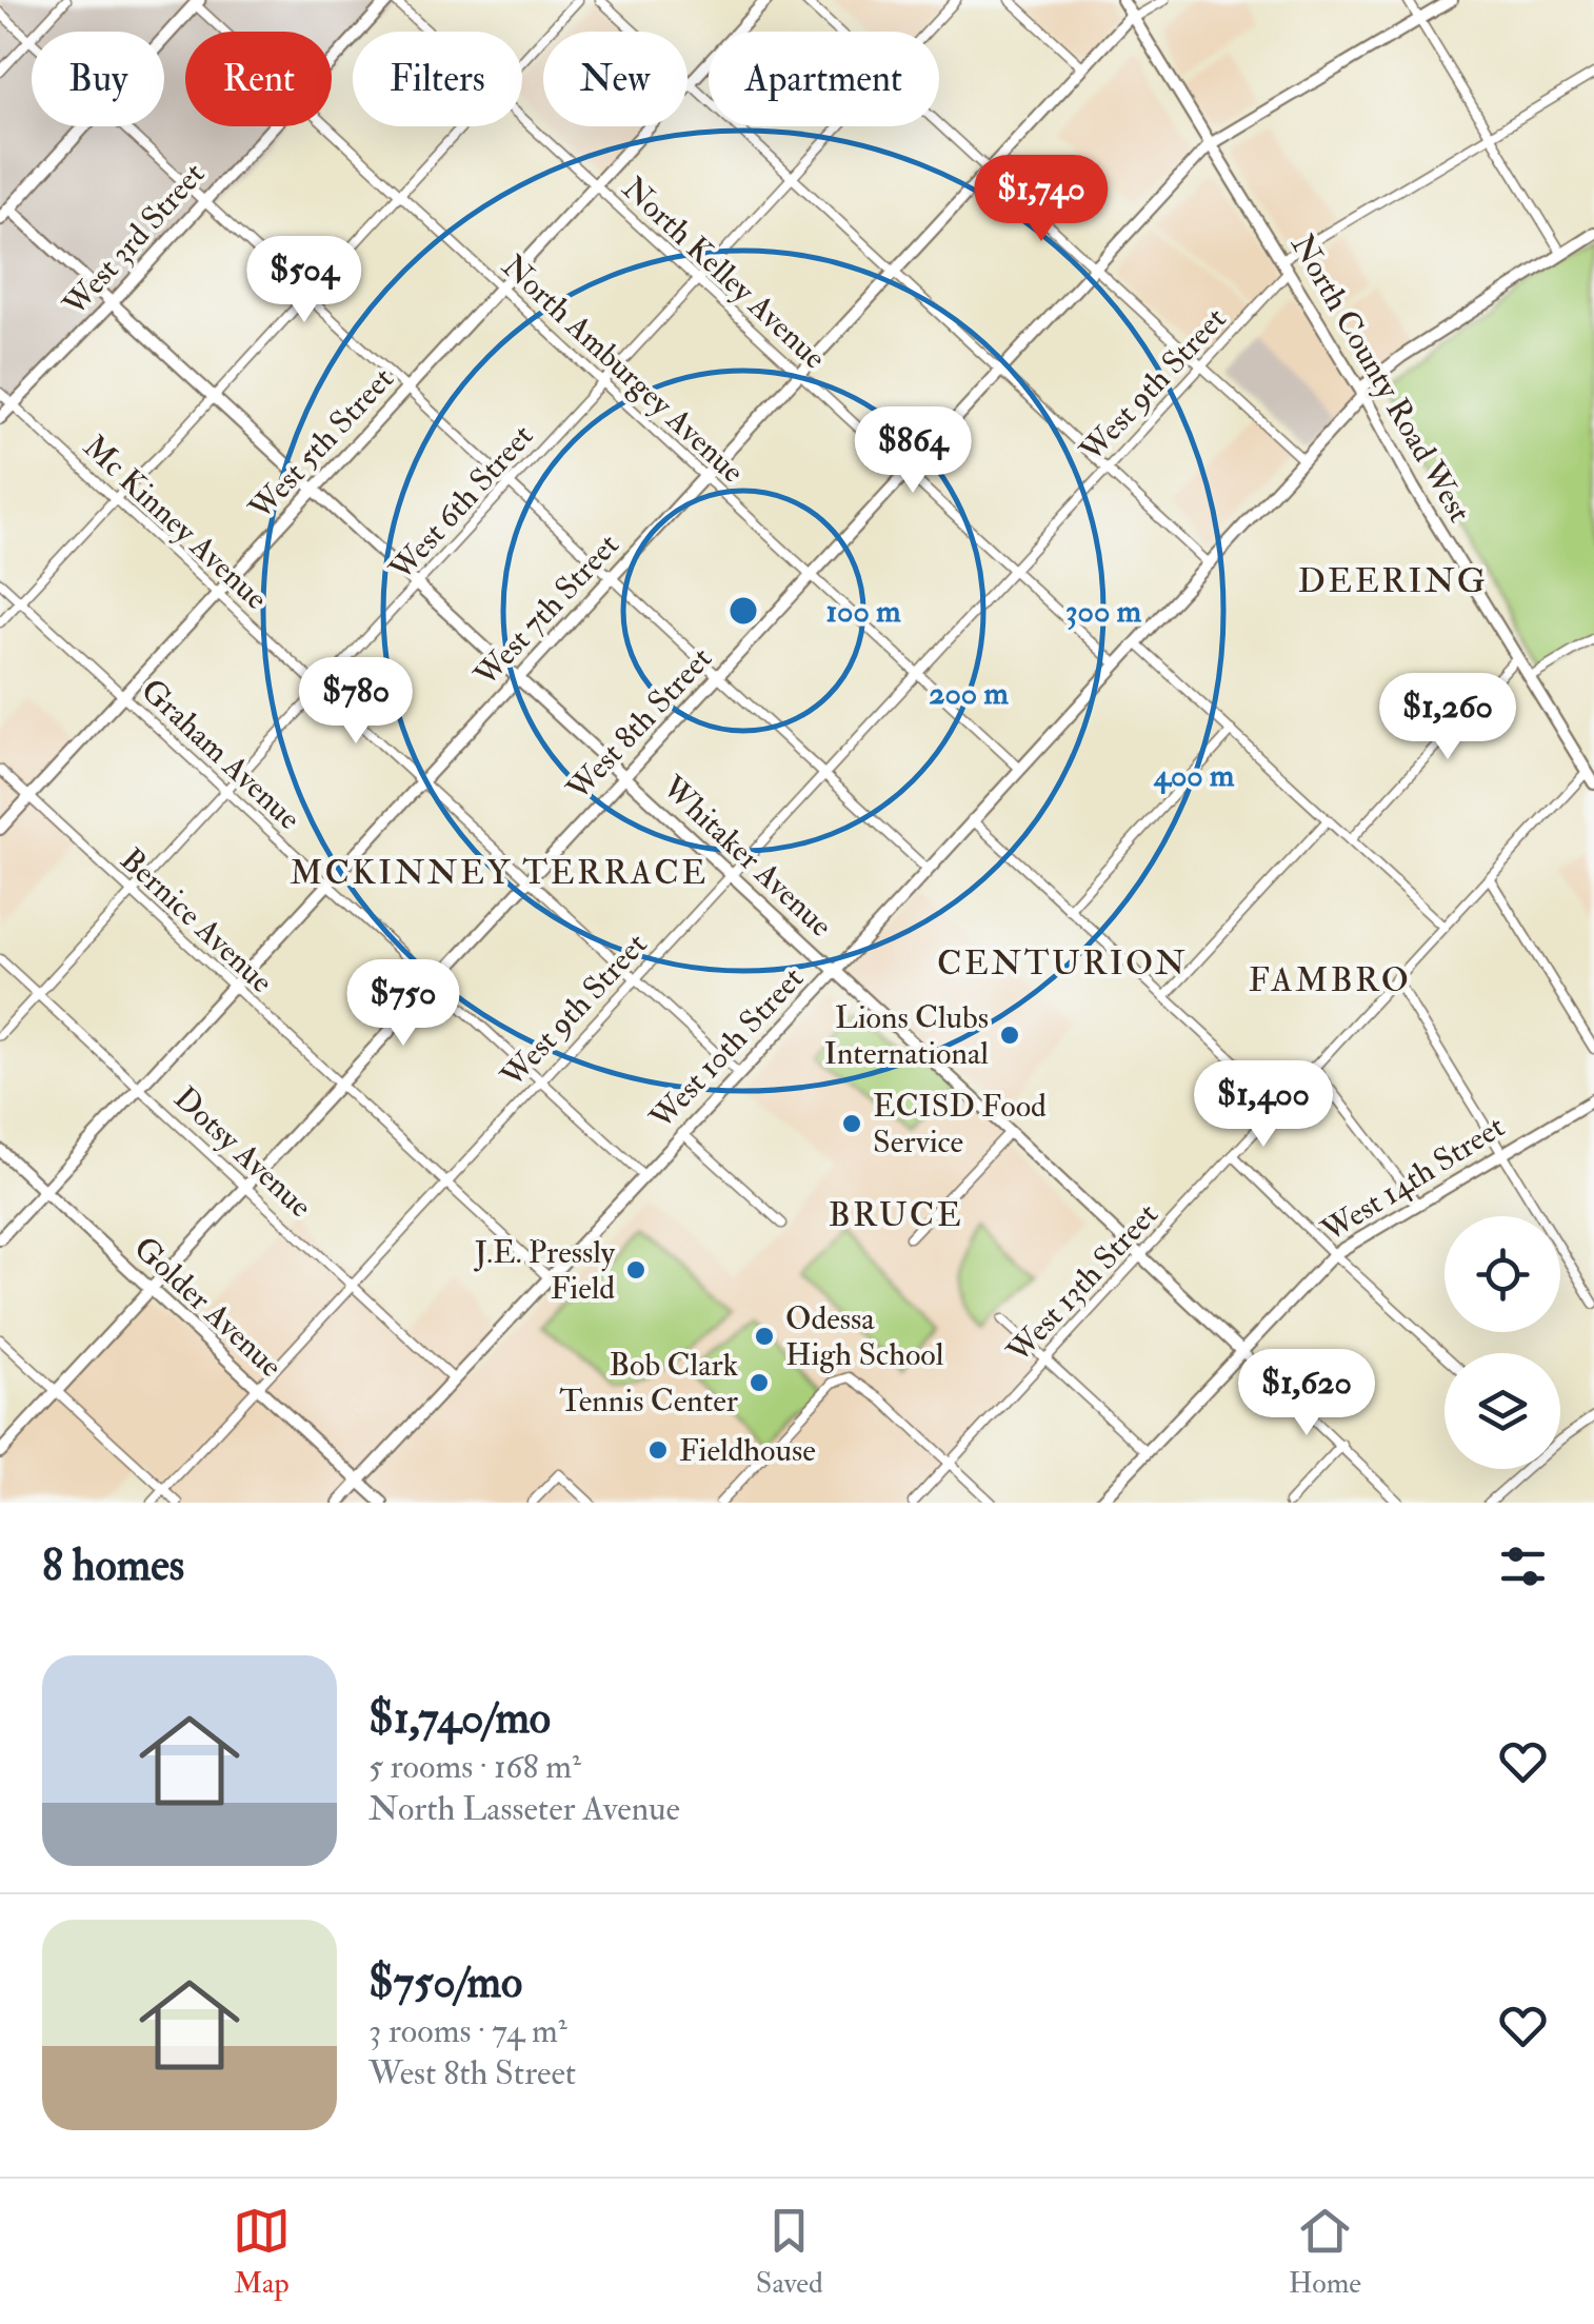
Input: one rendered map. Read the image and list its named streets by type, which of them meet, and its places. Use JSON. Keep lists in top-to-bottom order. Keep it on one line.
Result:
{"streets":{"street":["West 3rd Street","North Kelley Avenue","North Amburgey Avenue","North County Road West","West 9th Street","West 5th Street","West 6th Street","Mc Kinney Avenue","West 7th Street","West 8th Street","Graham Avenue","Whitaker Avenue","Bernice Avenue","West 10th Street","Dotsy Avenue","West 14th Street","West 13th Street","Golder Avenue"]},"crossings":[["West 3rd Street","North Kelley Avenue"],["West 3rd Street","Mc Kinney Avenue"],["West 3rd Street","Whitaker Avenue"],["North Kelley Avenue","West 9th Street"],["North Kelley Avenue","West 5th Street"],["North Kelley Avenue","West 6th Street"],["North Kelley Avenue","West 7th Street"],["North Kelley Avenue","West 8th Street"],["North Kelley Avenue","West 10th Street"],["North Amburgey Avenue","West 9th Street"],["North Amburgey Avenue","West 5th Street"],["North Amburgey Avenue","West 6th Street"],["North Amburgey Avenue","West 7th Street"],["North Amburgey Avenue","West 8th Street"],["North Amburgey Avenue","West 10th Street"],["North County Road West","West 9th Street"],["North County Road West","West 7th Street"],["North County Road West","West 8th Street"],["North County Road West","West 10th Street"],["North County Road West","West 13th Street"],["West 9th Street","Mc Kinney Avenue"],["West 9th Street","Graham Avenue"],["West 9th Street","Whitaker Avenue"],["West 9th Street","Bernice Avenue"],["West 9th Street","Dotsy Avenue"],["West 9th Street","Golder Avenue"],["West 5th Street","Mc Kinney Avenue"],["West 5th Street","Graham Avenue"],["West 5th Street","Whitaker Avenue"],["West 5th Street","Bernice Avenue"],["West 6th Street","Mc Kinney Avenue"],["West 6th Street","Graham Avenue"],["West 6th Street","Whitaker Avenue"],["West 6th Street","Bernice Avenue"],["West 6th Street","Dotsy Avenue"],["Mc Kinney Avenue","West 7th Street"],["Mc Kinney Avenue","West 8th Street"],["Mc Kinney Avenue","West 10th Street"],["West 7th Street","Graham Avenue"],["West 7th Street","Whitaker Avenue"],["West 7th Street","Bernice Avenue"],["West 7th Street","Dotsy Avenue"],["West 7th Street","Golder Avenue"],["West 8th Street","Graham Avenue"],["West 8th Street","Whitaker Avenue"],["West 8th Street","Bernice Avenue"],["West 8th Street","Dotsy Avenue"],["West 8th Street","Golder Avenue"],["Graham Avenue","West 10th Street"],["Whitaker Avenue","West 10th Street"],["Whitaker Avenue","West 14th Street"],["Whitaker Avenue","West 13th Street"],["Bernice Avenue","West 10th Street"],["West 10th Street","Dotsy Avenue"],["West 10th Street","Golder Avenue"]],"districts":["DEERING","MCKINNEY TERRACE","CENTURION","FAMBRO","BRUCE"],"places":["Lions Clubs International","ECISD Food Service","J.E. Pressly Field","Odessa High School","Bob Clark Tennis Center","Fieldhouse"],"page":{"chip":["Buy","Rent","Filters","New","Apartment"],"price":["$1,740","$504","$864","$780","$1,260","$750","$1,400","$1,620"],"heading":"8 homes","list":[{"name":"$1,740/mo","note":"5 rooms · 168 m² · North Lasseter Avenue"},{"name":"$750/mo","note":"3 rooms · 74 m² · West 8th Street"}],"tabs":["Map","Saved","Home"]},"rings":["100 m","300 m","200 m","400 m"]}
